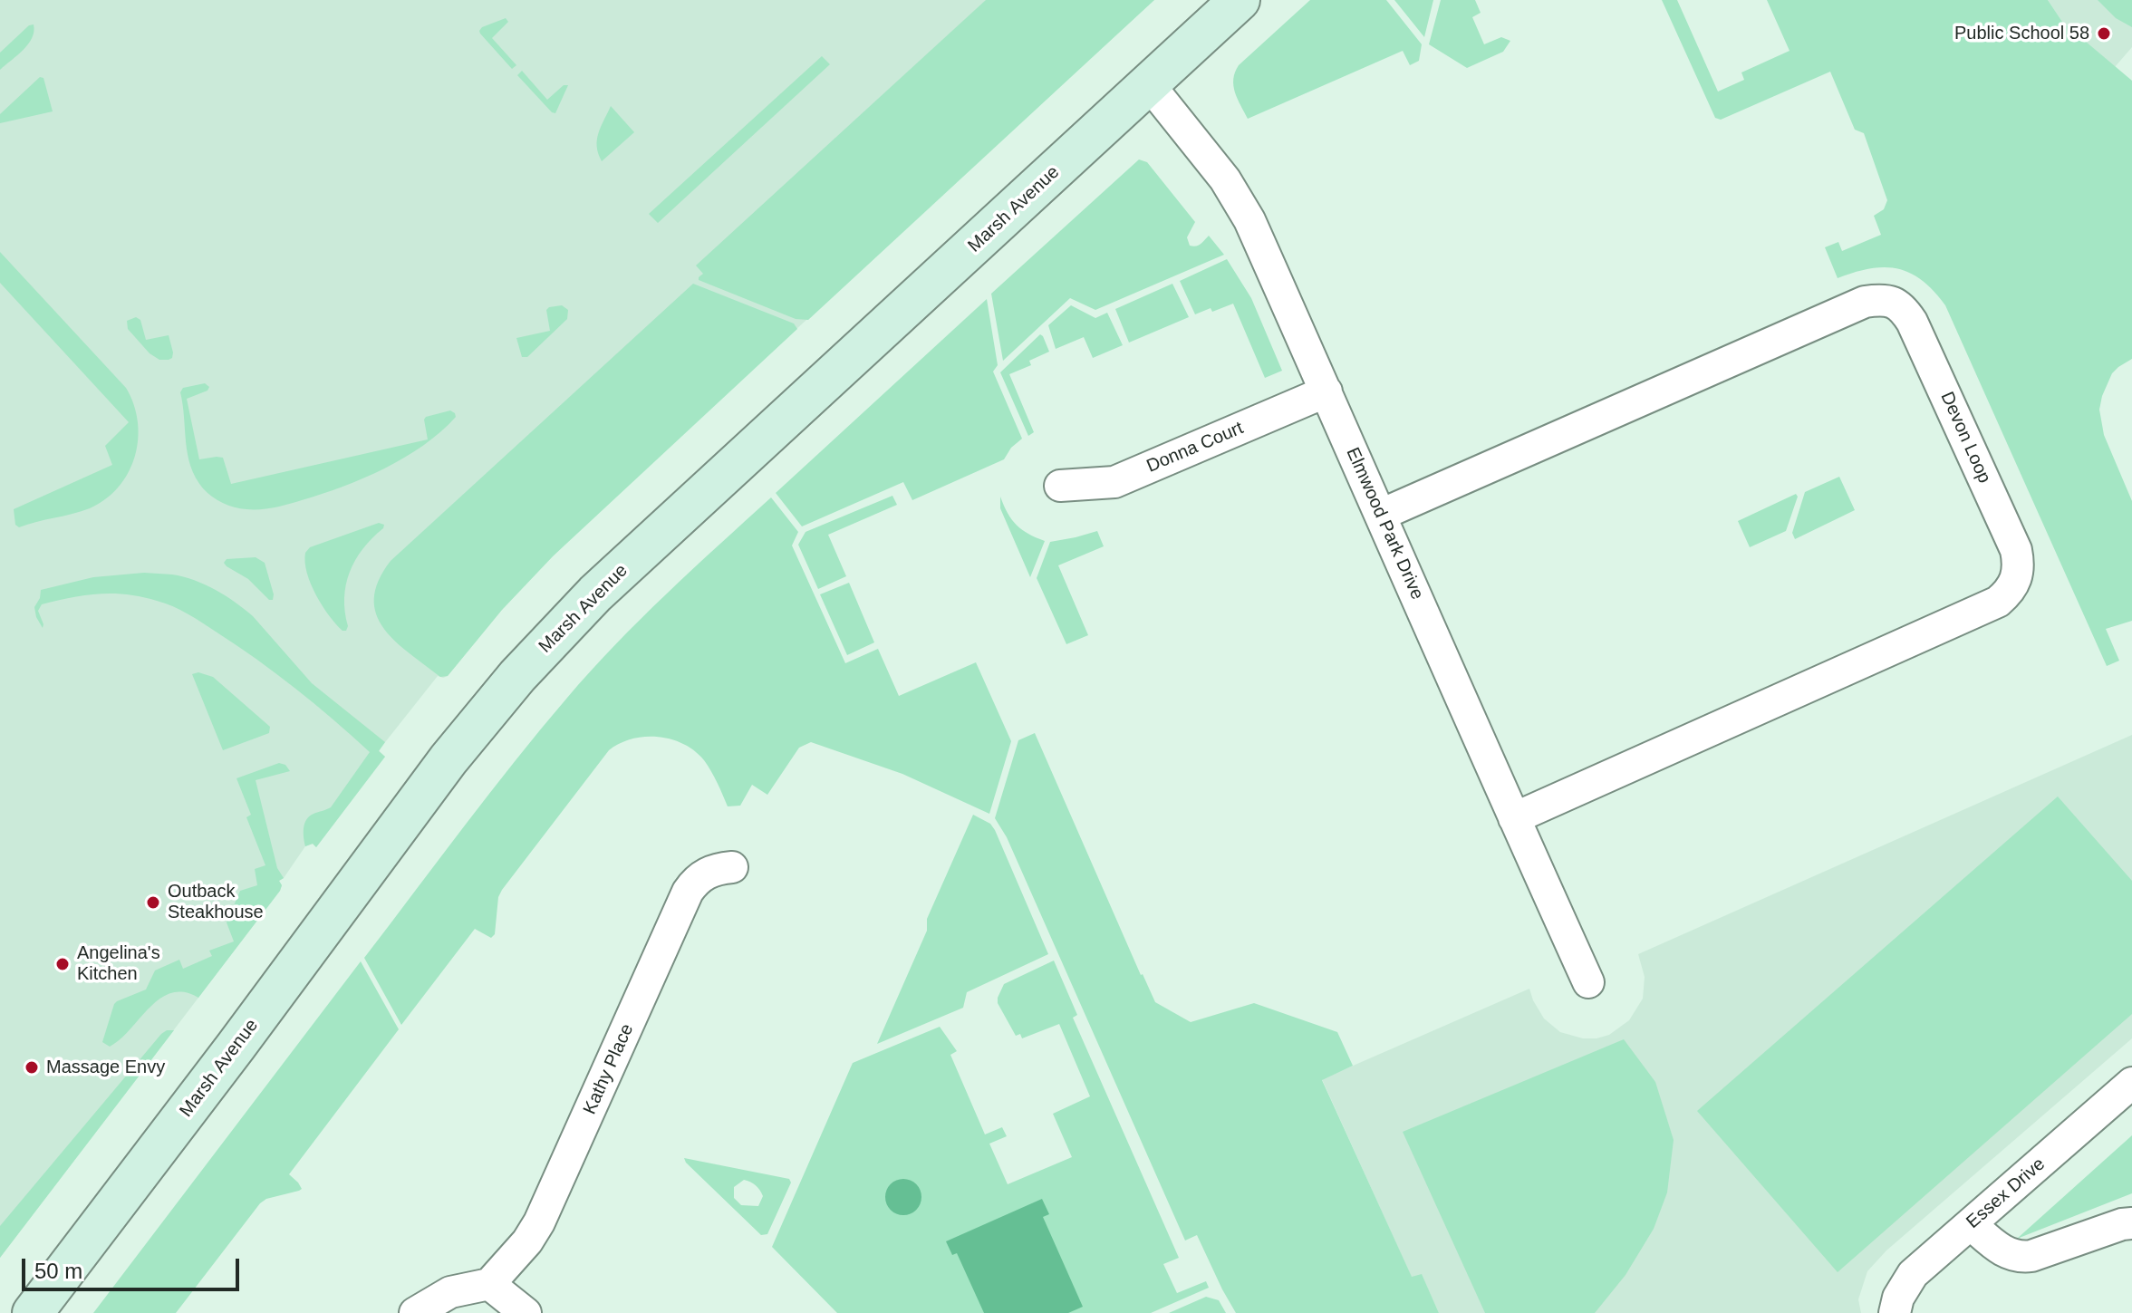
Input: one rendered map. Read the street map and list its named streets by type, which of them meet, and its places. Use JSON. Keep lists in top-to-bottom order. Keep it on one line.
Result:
{"streets":{"street":["Marsh Avenue","Devon Loop","Donna Court","Elmwood Park Drive","Kathy Place","Essex Drive"]},"crossings":[["Marsh Avenue","Elmwood Park Drive"],["Devon Loop","Elmwood Park Drive"],["Donna Court","Elmwood Park Drive"]],"places":["Public School 58","Outback Steakhouse","Angelina's Kitchen","Massage Envy"],"scale_bar":"50 m"}
